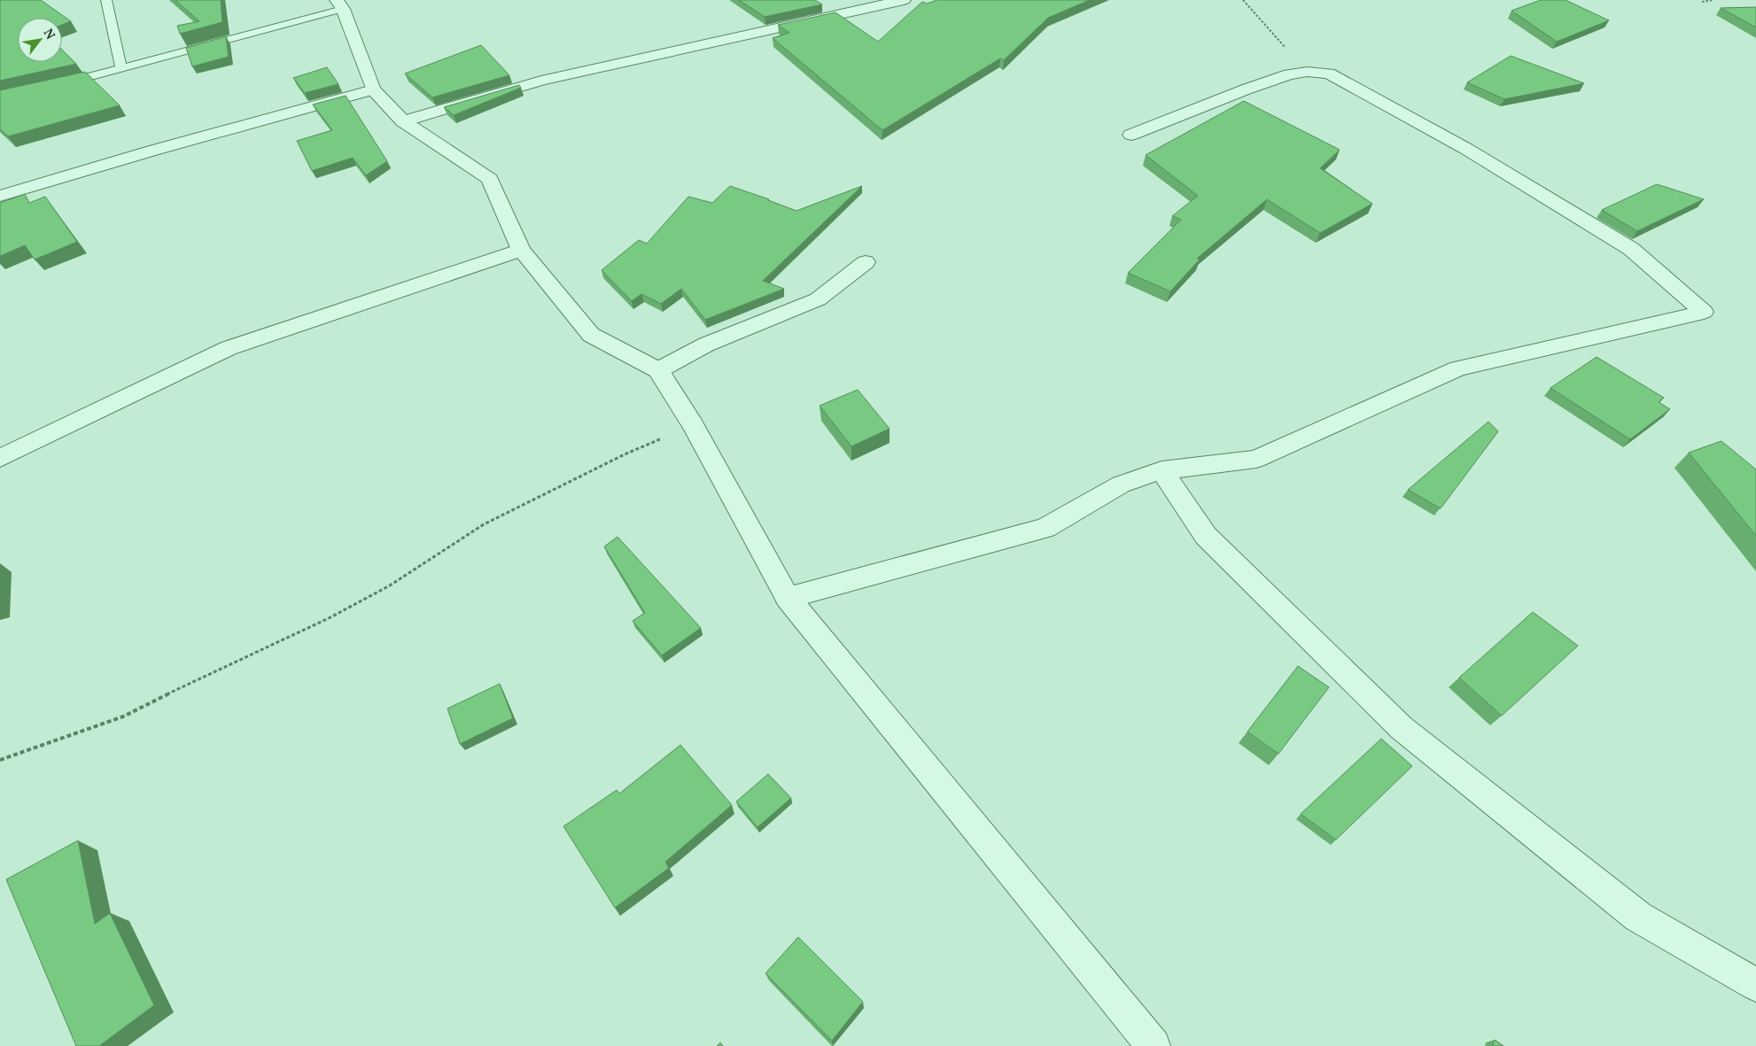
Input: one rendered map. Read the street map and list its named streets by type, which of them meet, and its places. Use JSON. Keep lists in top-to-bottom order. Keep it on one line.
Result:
{"north":"top right"}
